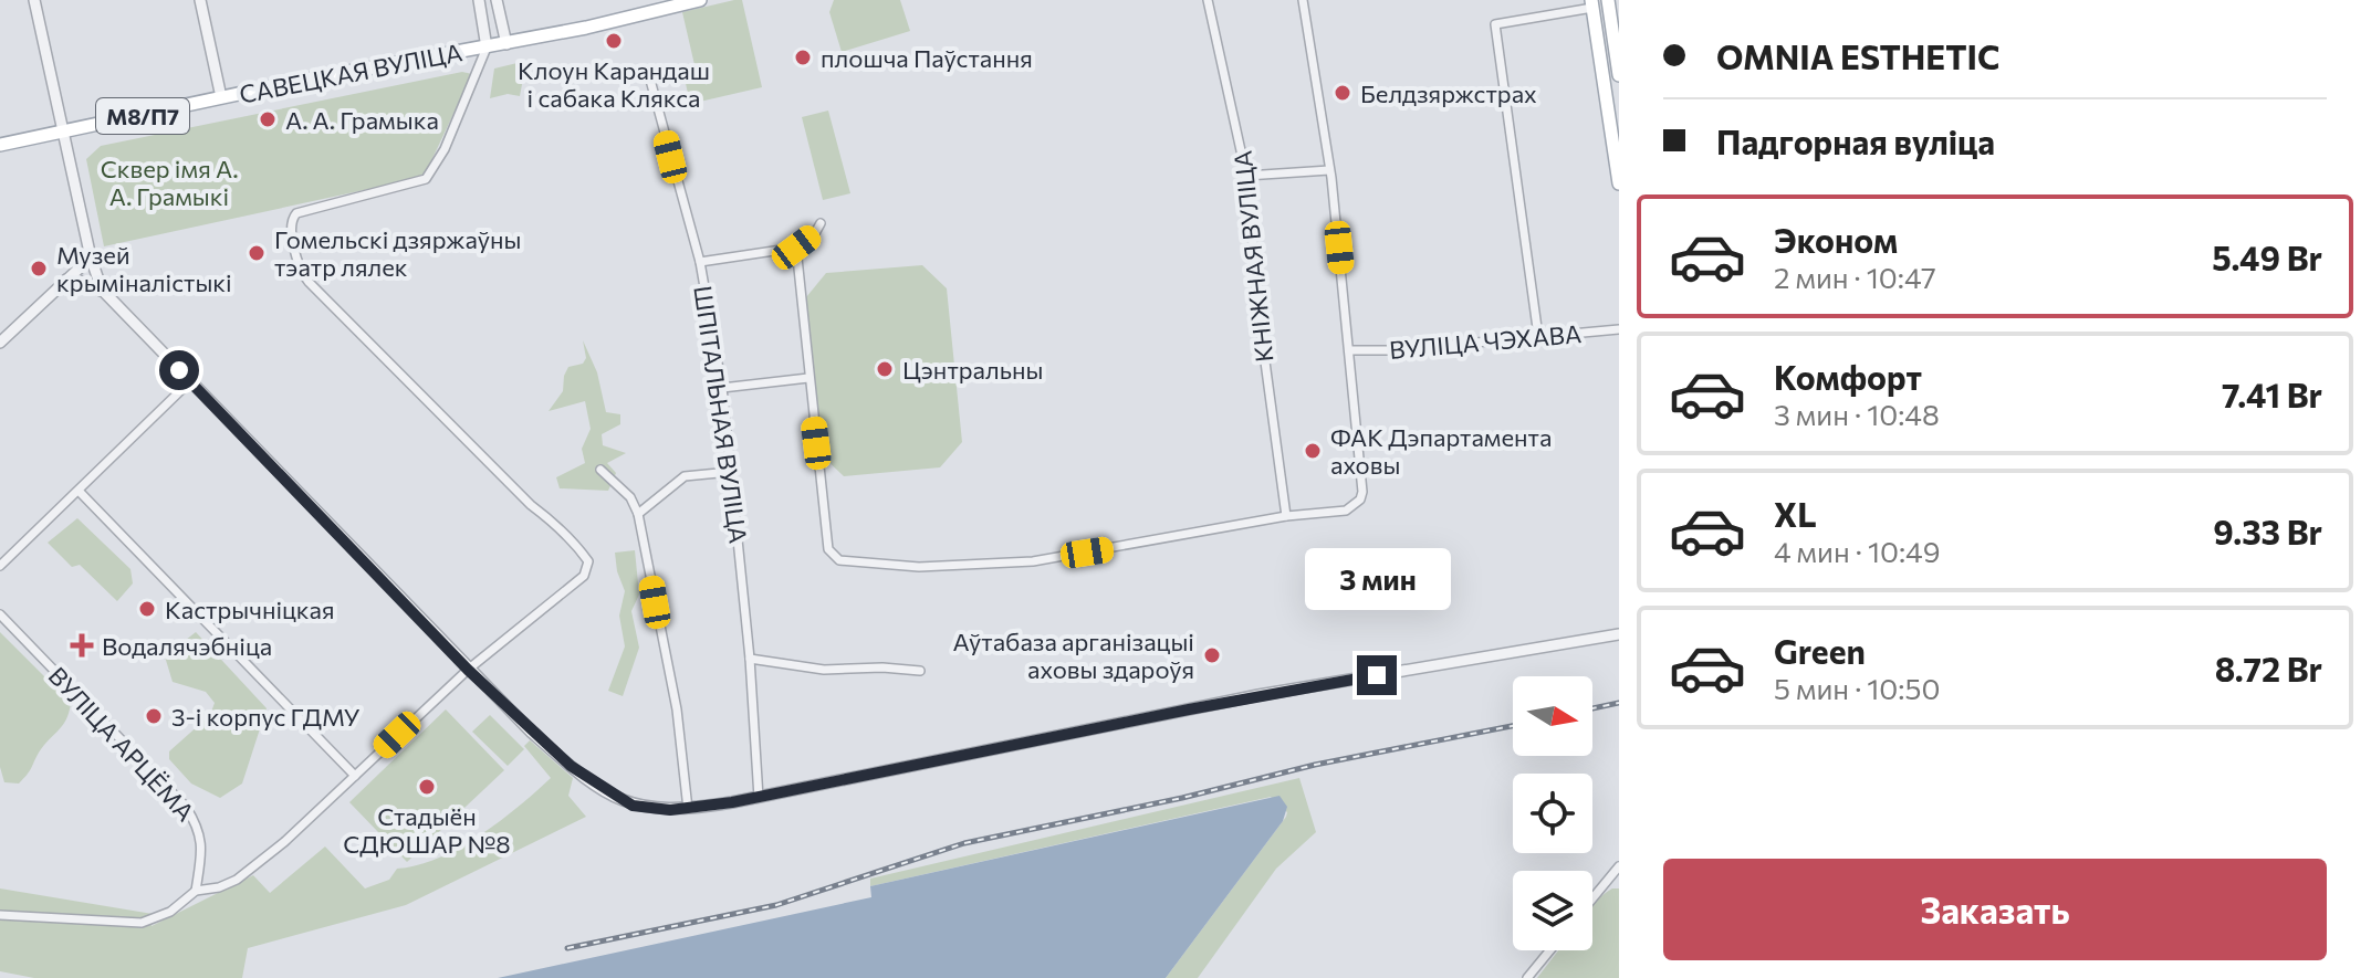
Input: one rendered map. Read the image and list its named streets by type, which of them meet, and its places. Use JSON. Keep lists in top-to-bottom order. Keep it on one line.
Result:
{"streets":{"main road":["САВЕЦКАЯ ВУЛІЦА","М8/П7"],"street":["КНІЖНАЯ ВУЛІЦА","ВУЛІЦА ЧЭХАВА","ШПІТАЛЬНАЯ ВУЛІЦА","ВУЛІЦА АРЦЁМА"]},"parks":["Сквер імя А. А. Грамыкі"],"places":{"other":["Клоун Карандаш і сабака Клякса","плошча Паўстання","Белдзяржстрах","А. А. Грамыка","Гомельскі дзяржаўны тэатр лялек","Музей крыміналістыкі","Цэнтральны","ФАК Дэпартамента аховы","Кастрычніцкая","Аўтабаза арганізацыі аховы здароўя","3-і корпус ГДМУ","Стадыён СДЮШАР №8"],"health":["Водалячэбніца"]},"north":"right","page":{"banner":["OMNIA ESTHETIC","Падгорная вуліца"],"list":[{"name":"Эконом","note":"2 мин · 10:47","value":"5.49 Br"},{"name":"Комфорт","note":"3 мин · 10:48","value":"7.41 Br"},{"name":"XL","note":"4 мин · 10:49","value":"9.33 Br"},{"name":"Green","note":"5 мин · 10:50","value":"8.72 Br"}],"bubble":"3 мин","buttons":"Заказать"}}
